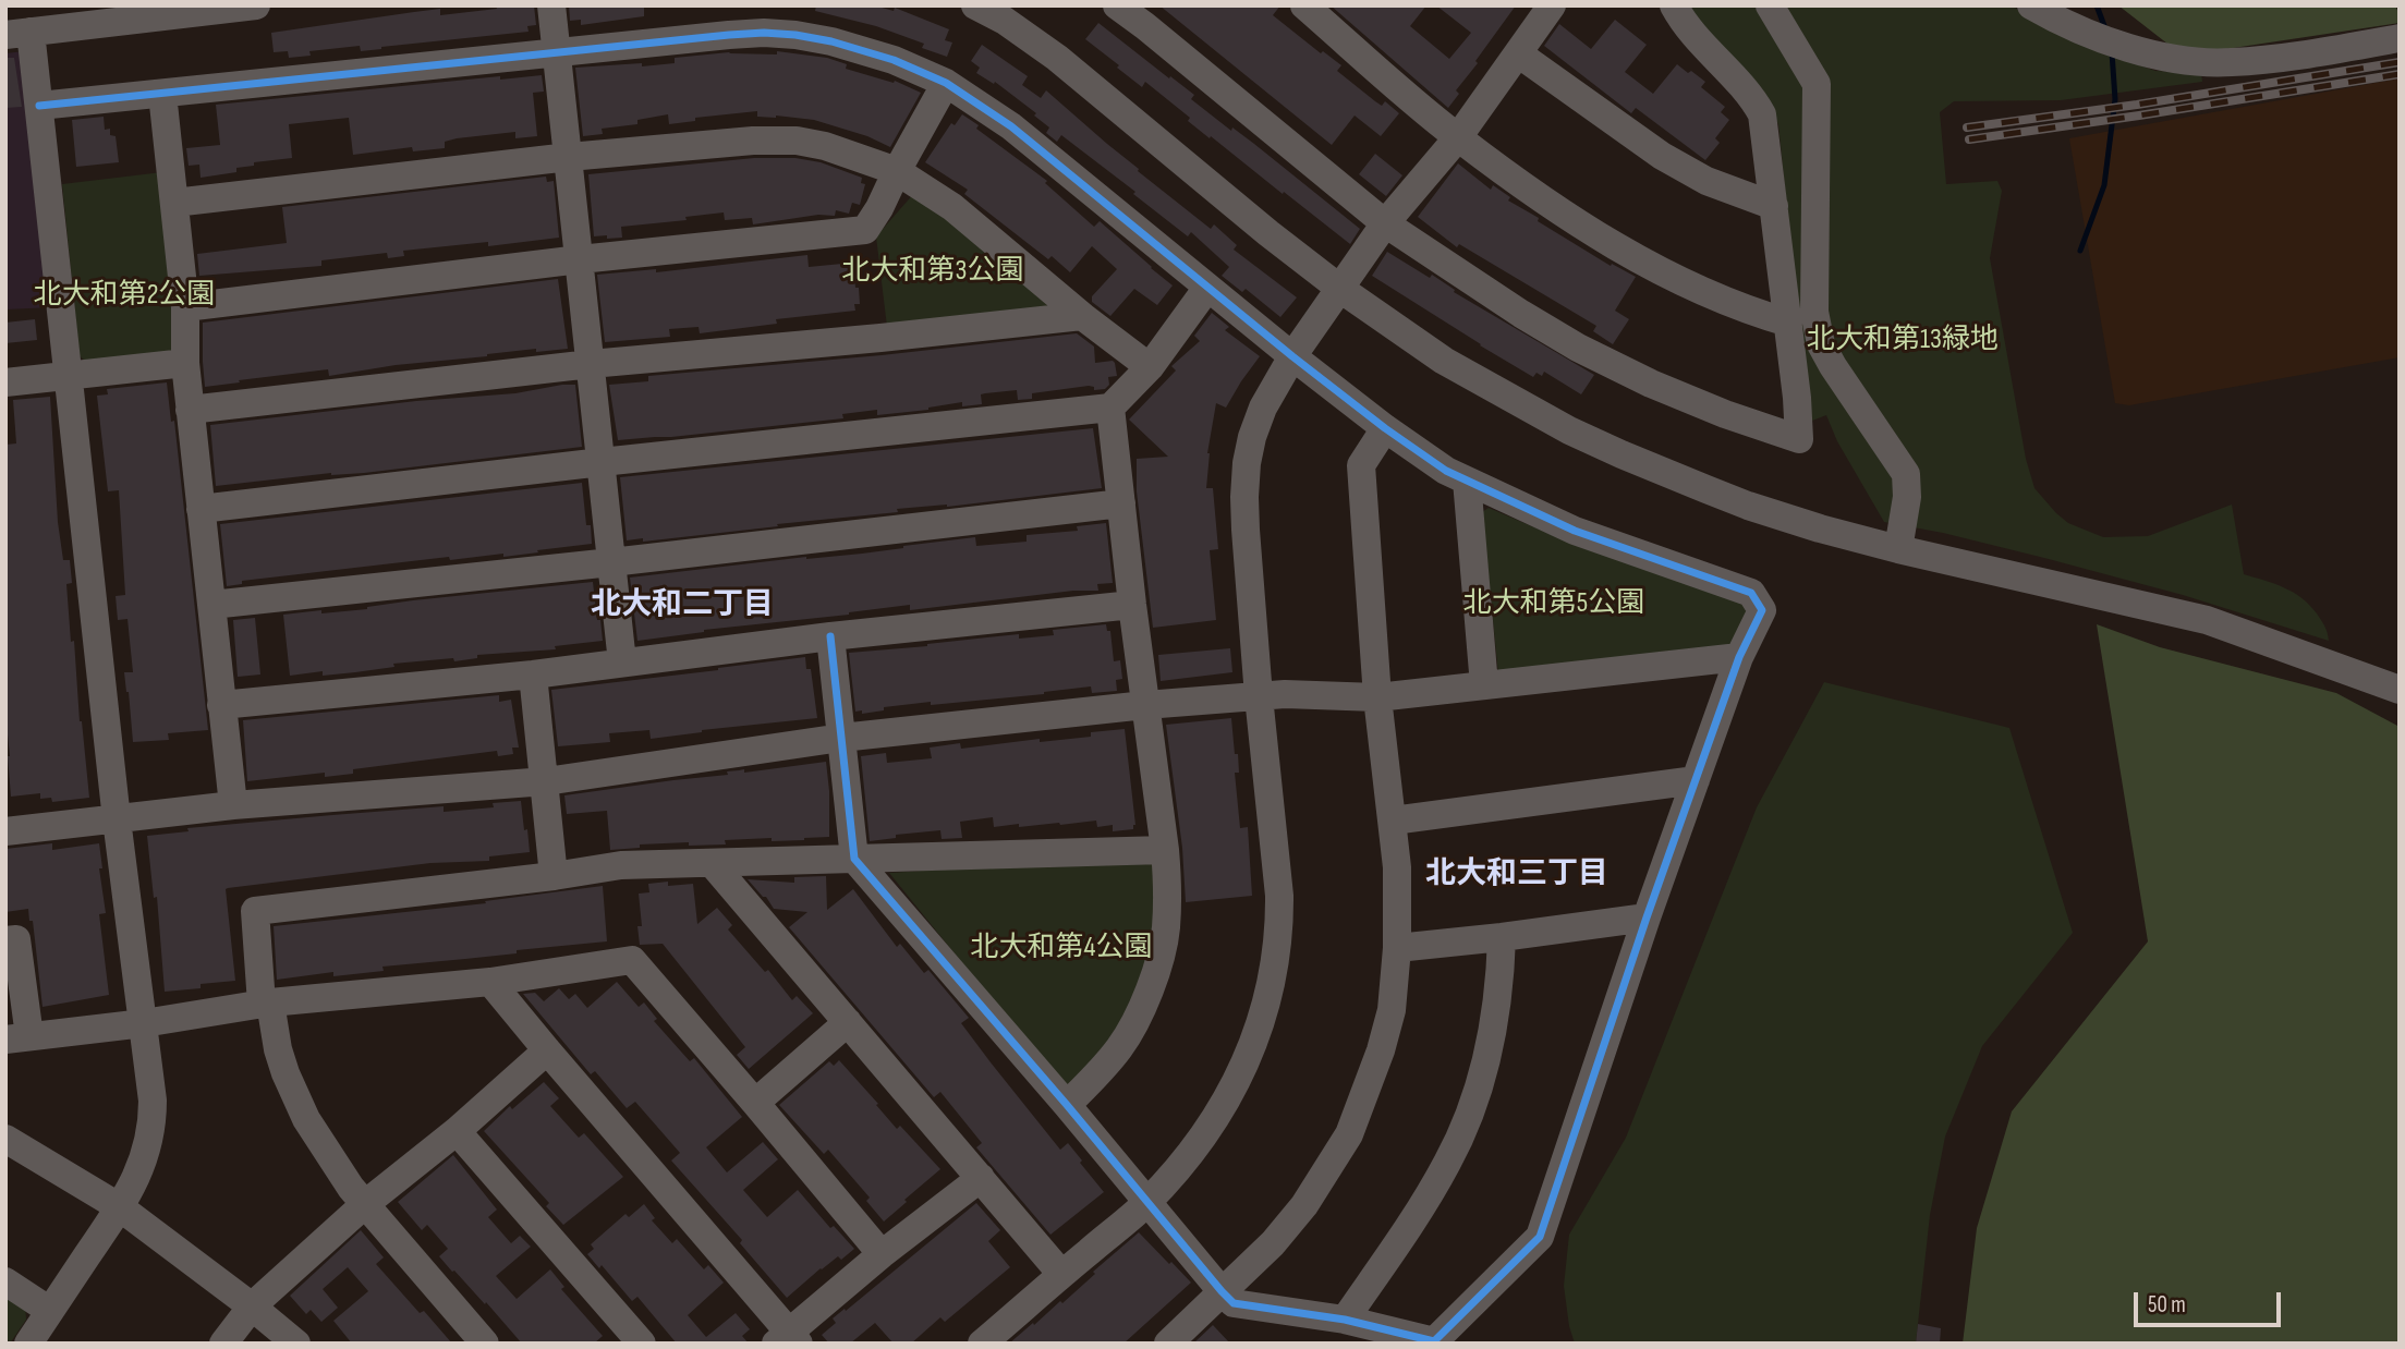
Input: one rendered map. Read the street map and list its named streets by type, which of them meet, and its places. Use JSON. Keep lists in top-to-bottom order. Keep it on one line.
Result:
{"districts":["北大和二丁目","北大和三丁目"],"parks":["北大和第3公園","北大和第2公園","北大和第13緑地","北大和第5公園","北大和第4公園"],"scale_bar":"50 m"}
